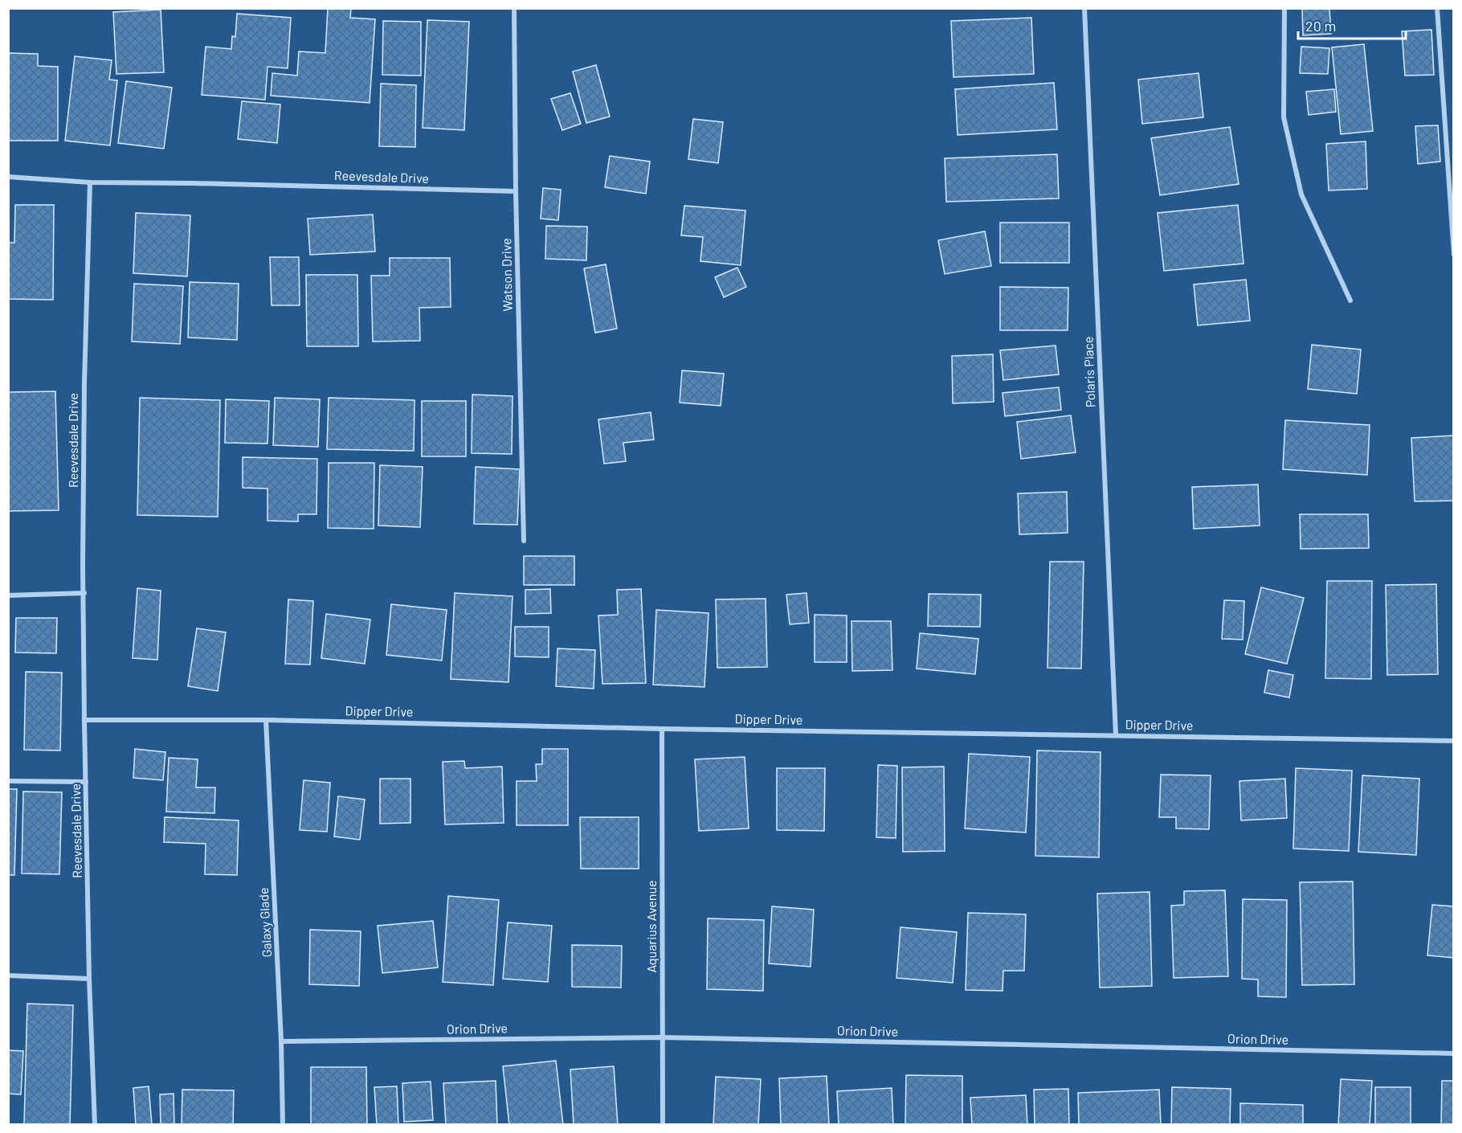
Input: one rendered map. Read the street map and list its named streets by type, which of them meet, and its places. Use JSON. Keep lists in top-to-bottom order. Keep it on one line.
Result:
{"streets":{"street":["Reevesdale Drive","Watson Drive","Polaris Place","Dipper Drive","Galaxy Glade","Aquarius Avenue","Orion Drive"]},"crossings":[["Reevesdale Drive","Watson Drive"],["Reevesdale Drive","Dipper Drive"],["Polaris Place","Dipper Drive"],["Dipper Drive","Galaxy Glade"],["Dipper Drive","Aquarius Avenue"],["Galaxy Glade","Orion Drive"],["Aquarius Avenue","Orion Drive"]],"scale_bar":"20 m"}
